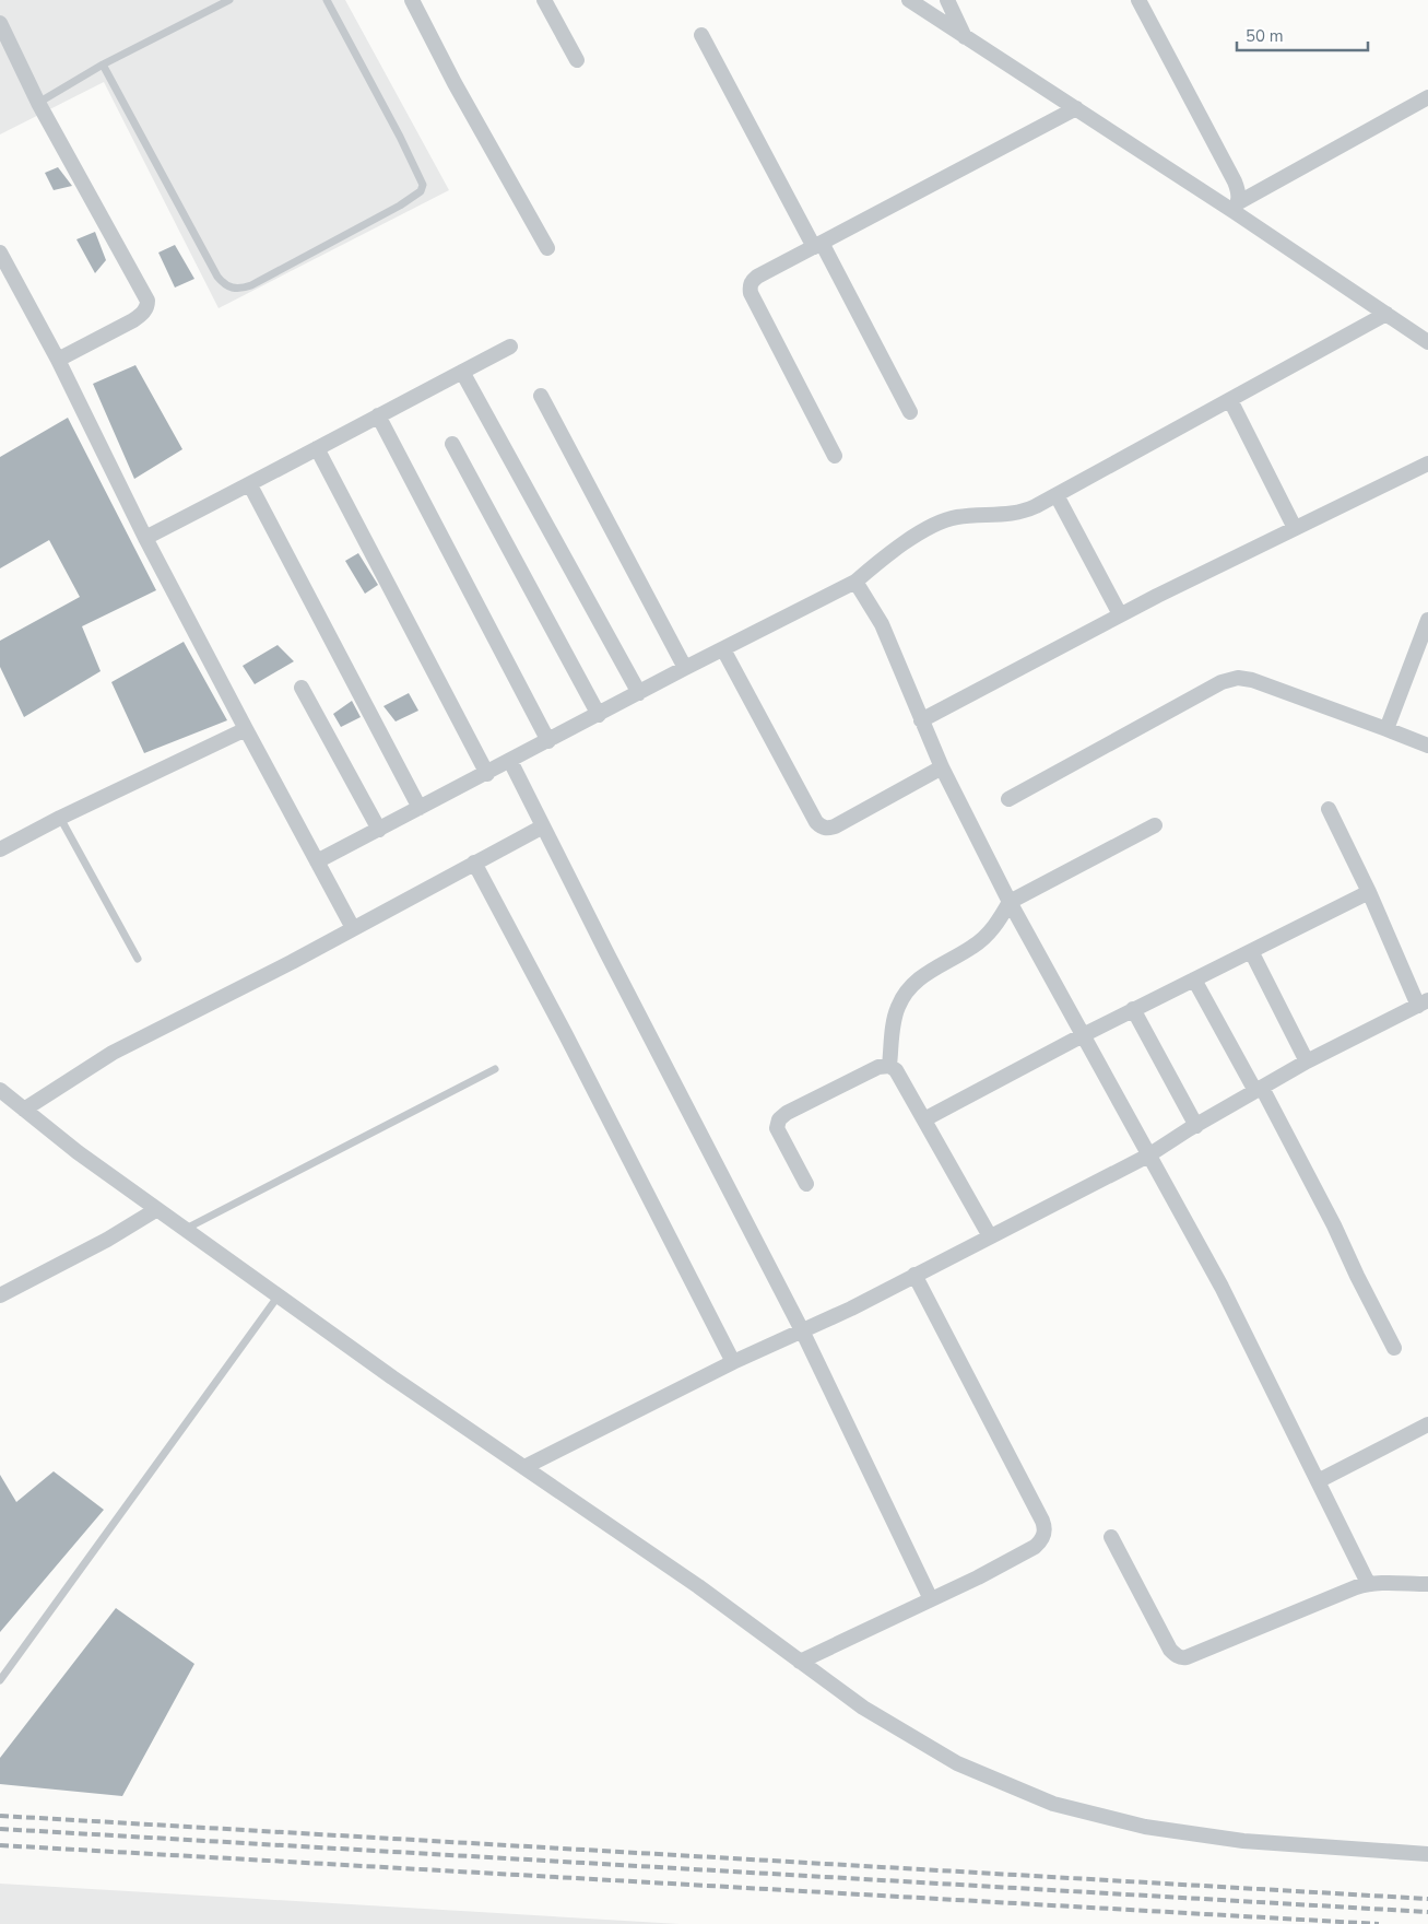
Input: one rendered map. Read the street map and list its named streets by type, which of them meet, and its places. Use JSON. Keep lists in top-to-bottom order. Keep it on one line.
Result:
{"scale_bar":"50 m"}
